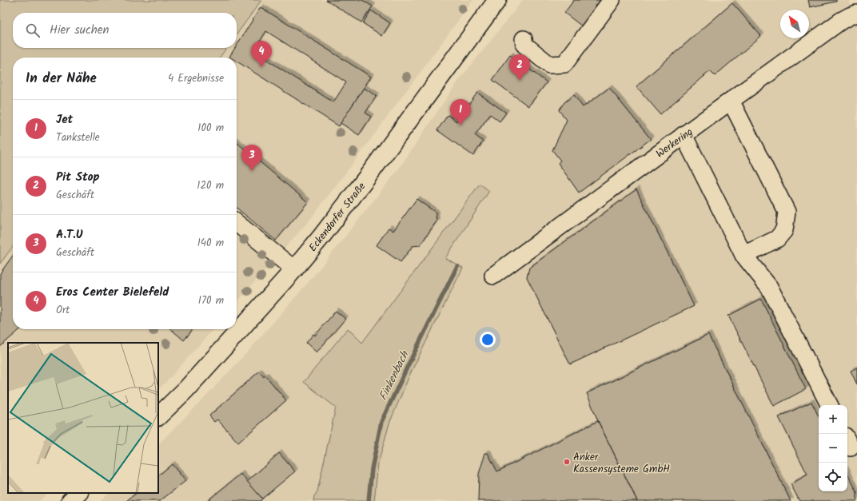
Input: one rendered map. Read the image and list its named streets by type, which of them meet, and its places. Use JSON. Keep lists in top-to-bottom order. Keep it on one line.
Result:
{"streets":{"main road":["Eckendorfer Straße"],"street":["Werkering"]},"water":["Finkenbach"],"places":["Anker Kassensysteme GmbH"],"north":"top left","page":{"search":"Hier suchen","pins":["4","2","1","3"],"heading":["In der Nähe","4 Ergebnisse"],"list":[{"mark":"1","name":"Jet","note":"Tankstelle","value":"100 m"},{"mark":"2","name":"Pit Stop","note":"Geschäft","value":"120 m"},{"mark":"3","name":"A.T.U","note":"Geschäft","value":"140 m"},{"mark":"4","name":"Eros Center Bielefeld","note":"Ort","value":"170 m"}],"map_buttons":["+","−"]}}
